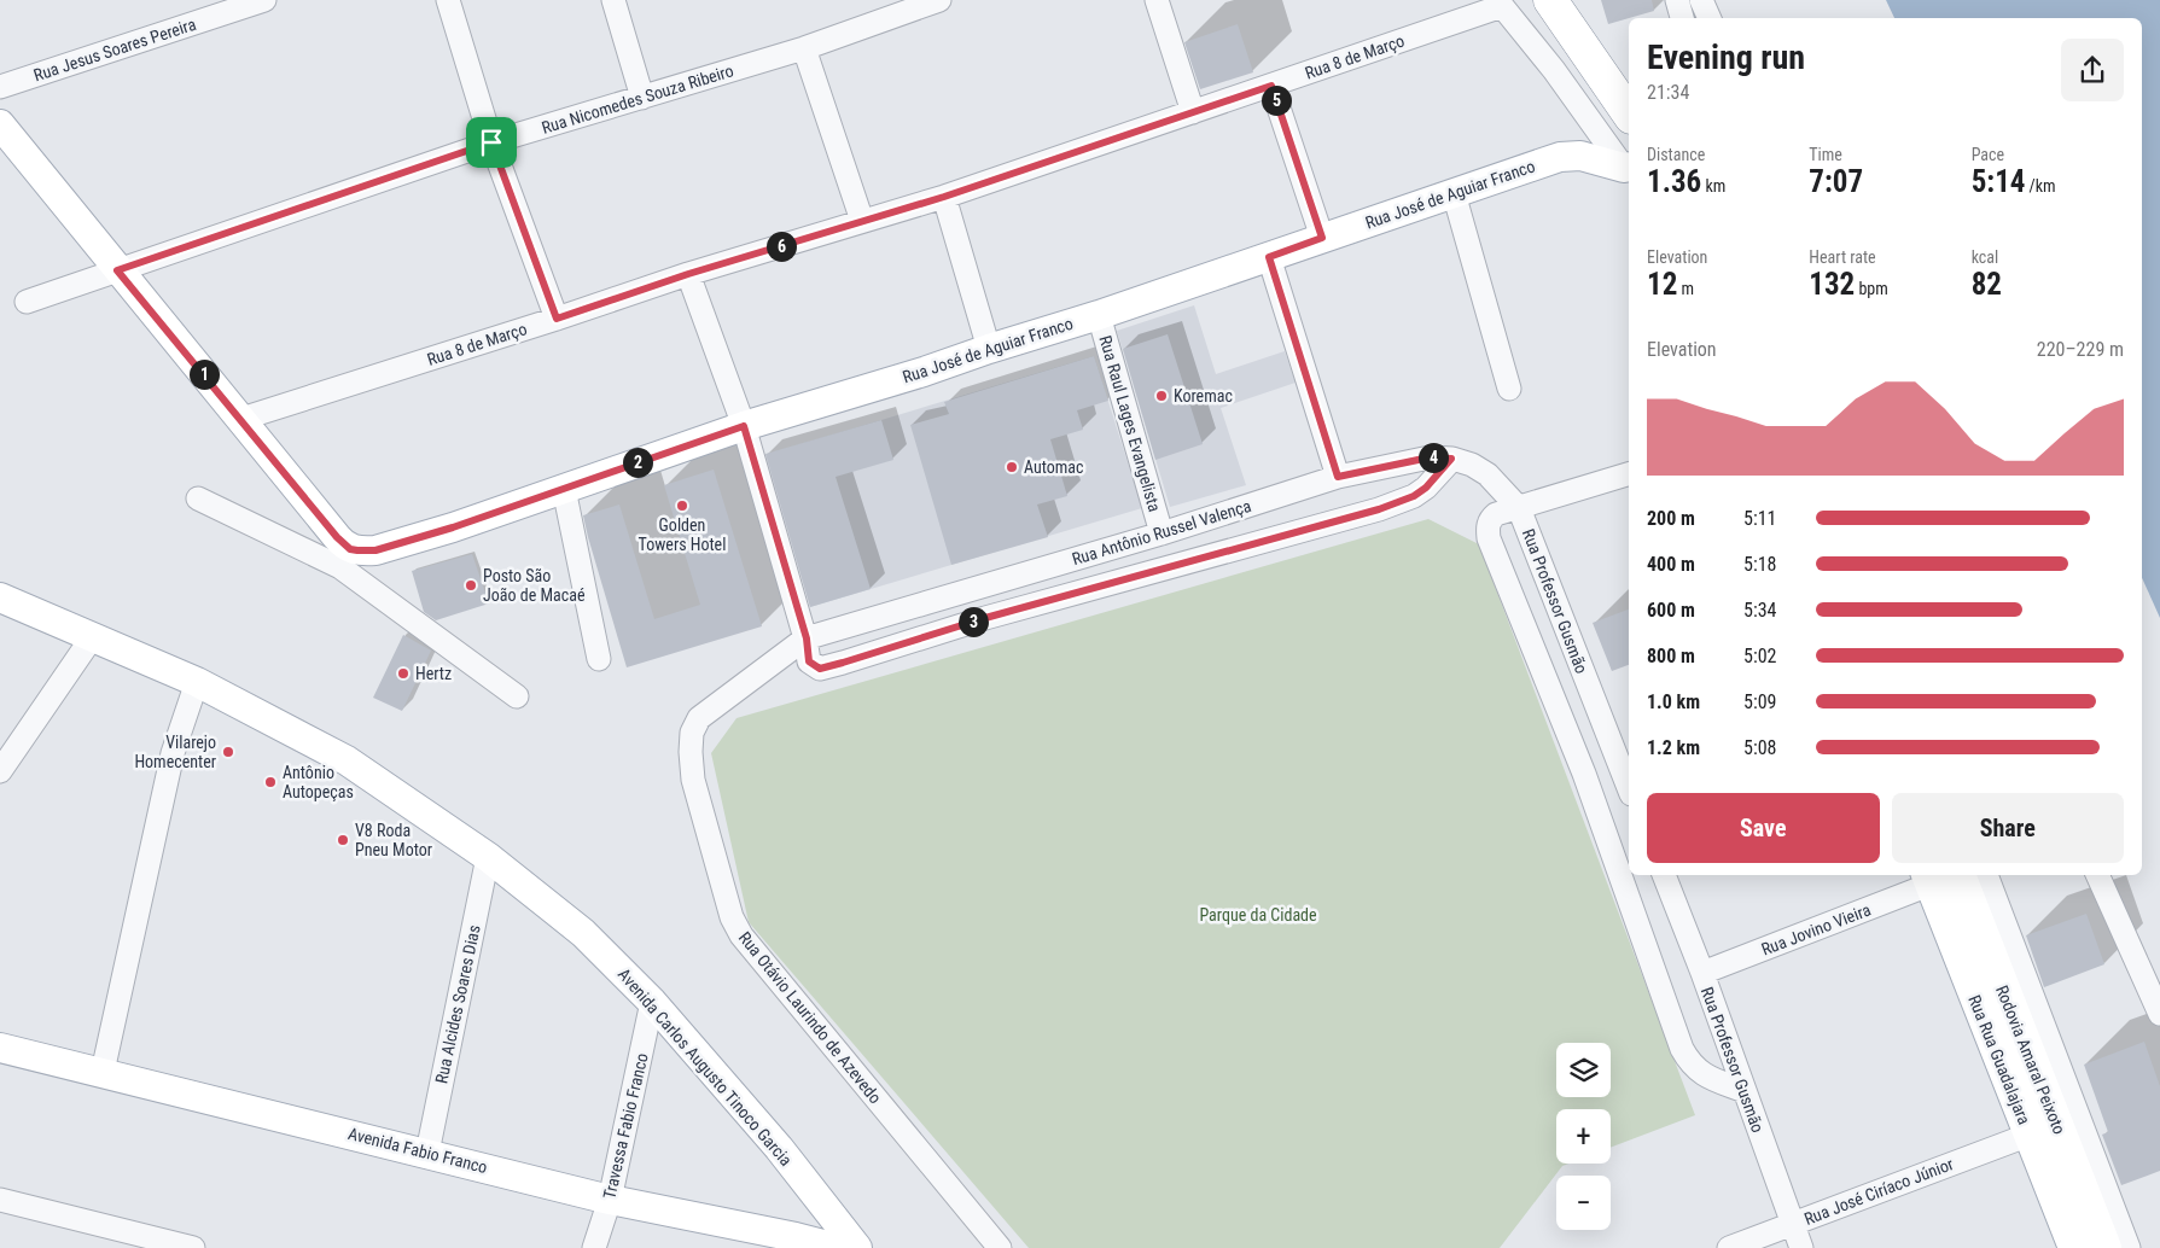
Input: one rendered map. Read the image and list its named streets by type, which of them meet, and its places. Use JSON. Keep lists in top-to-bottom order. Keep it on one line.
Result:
{"streets":{"highway":["Rodovia Amaral Peixoto"],"main road":["Rua José de Aguiar Franco","Rua Rua Guadalajara","Avenida Carlos Augusto Tinoco Garcia","Avenida Fabio Franco"],"street":["Rua Jesus Soares Pereira","Rua 8 de Março","Rua Nicomedes Souza Ribeiro","Rua Raul Lages Evangelista","Rua Antônio Russel Valença","Rua Professor Gusmão","Rua Jovino Vieira","Rua Alcides Soares Dias","Rua Otávio Laurindo de Azevedo","Travessa Fabio Franco","Rua José Ciríaco Júnior"]},"crossings":[["Rua José de Aguiar Franco","Rua Raul Lages Evangelista"],["Rua Raul Lages Evangelista","Rua Antônio Russel Valença"],["Rua Antônio Russel Valença","Rua Professor Gusmão"],["Rua Antônio Russel Valença","Rua Otávio Laurindo de Azevedo"],["Rua Professor Gusmão","Rua Jovino Vieira"],["Rua Professor Gusmão","Rua José Ciríaco Júnior"],["Rua Jovino Vieira","Rua Rua Guadalajara"],["Rua Jovino Vieira","Rodovia Amaral Peixoto"],["Rua Alcides Soares Dias","Avenida Carlos Augusto Tinoco Garcia"],["Rua Alcides Soares Dias","Avenida Fabio Franco"],["Rua Rua Guadalajara","Rodovia Amaral Peixoto"],["Rua Rua Guadalajara","Rua José Ciríaco Júnior"],["Avenida Carlos Augusto Tinoco Garcia","Travessa Fabio Franco"],["Travessa Fabio Franco","Avenida Fabio Franco"]],"parks":["Parque da Cidade"],"places":["Koremac","Automac","Golden Towers Hotel","Posto São João de Macaé","Hertz","Vilarejo Homecenter","Antônio Autopeças","V8 Roda Pneu Motor"],"page":{"heading":["Evening run","21:34"],"pins":["5","6","1","4","2","3"],"stats":[["Distance","1.36 km"],["Time","7:07"],["Pace","5:14 /km"],["Elevation","12 m"],["Heart rate","132 bpm"],["kcal","82"]],"chart":["Elevation","220–229 m"],"list":[{"name":"200 m","note":"5:11"},{"name":"400 m","note":"5:18"},{"name":"600 m","note":"5:34"},{"name":"800 m","note":"5:02"},{"name":"1.0 km","note":"5:09"},{"name":"1.2 km","note":"5:08"}],"buttons":["Save","Share"],"map_buttons":["+","−"]}}
